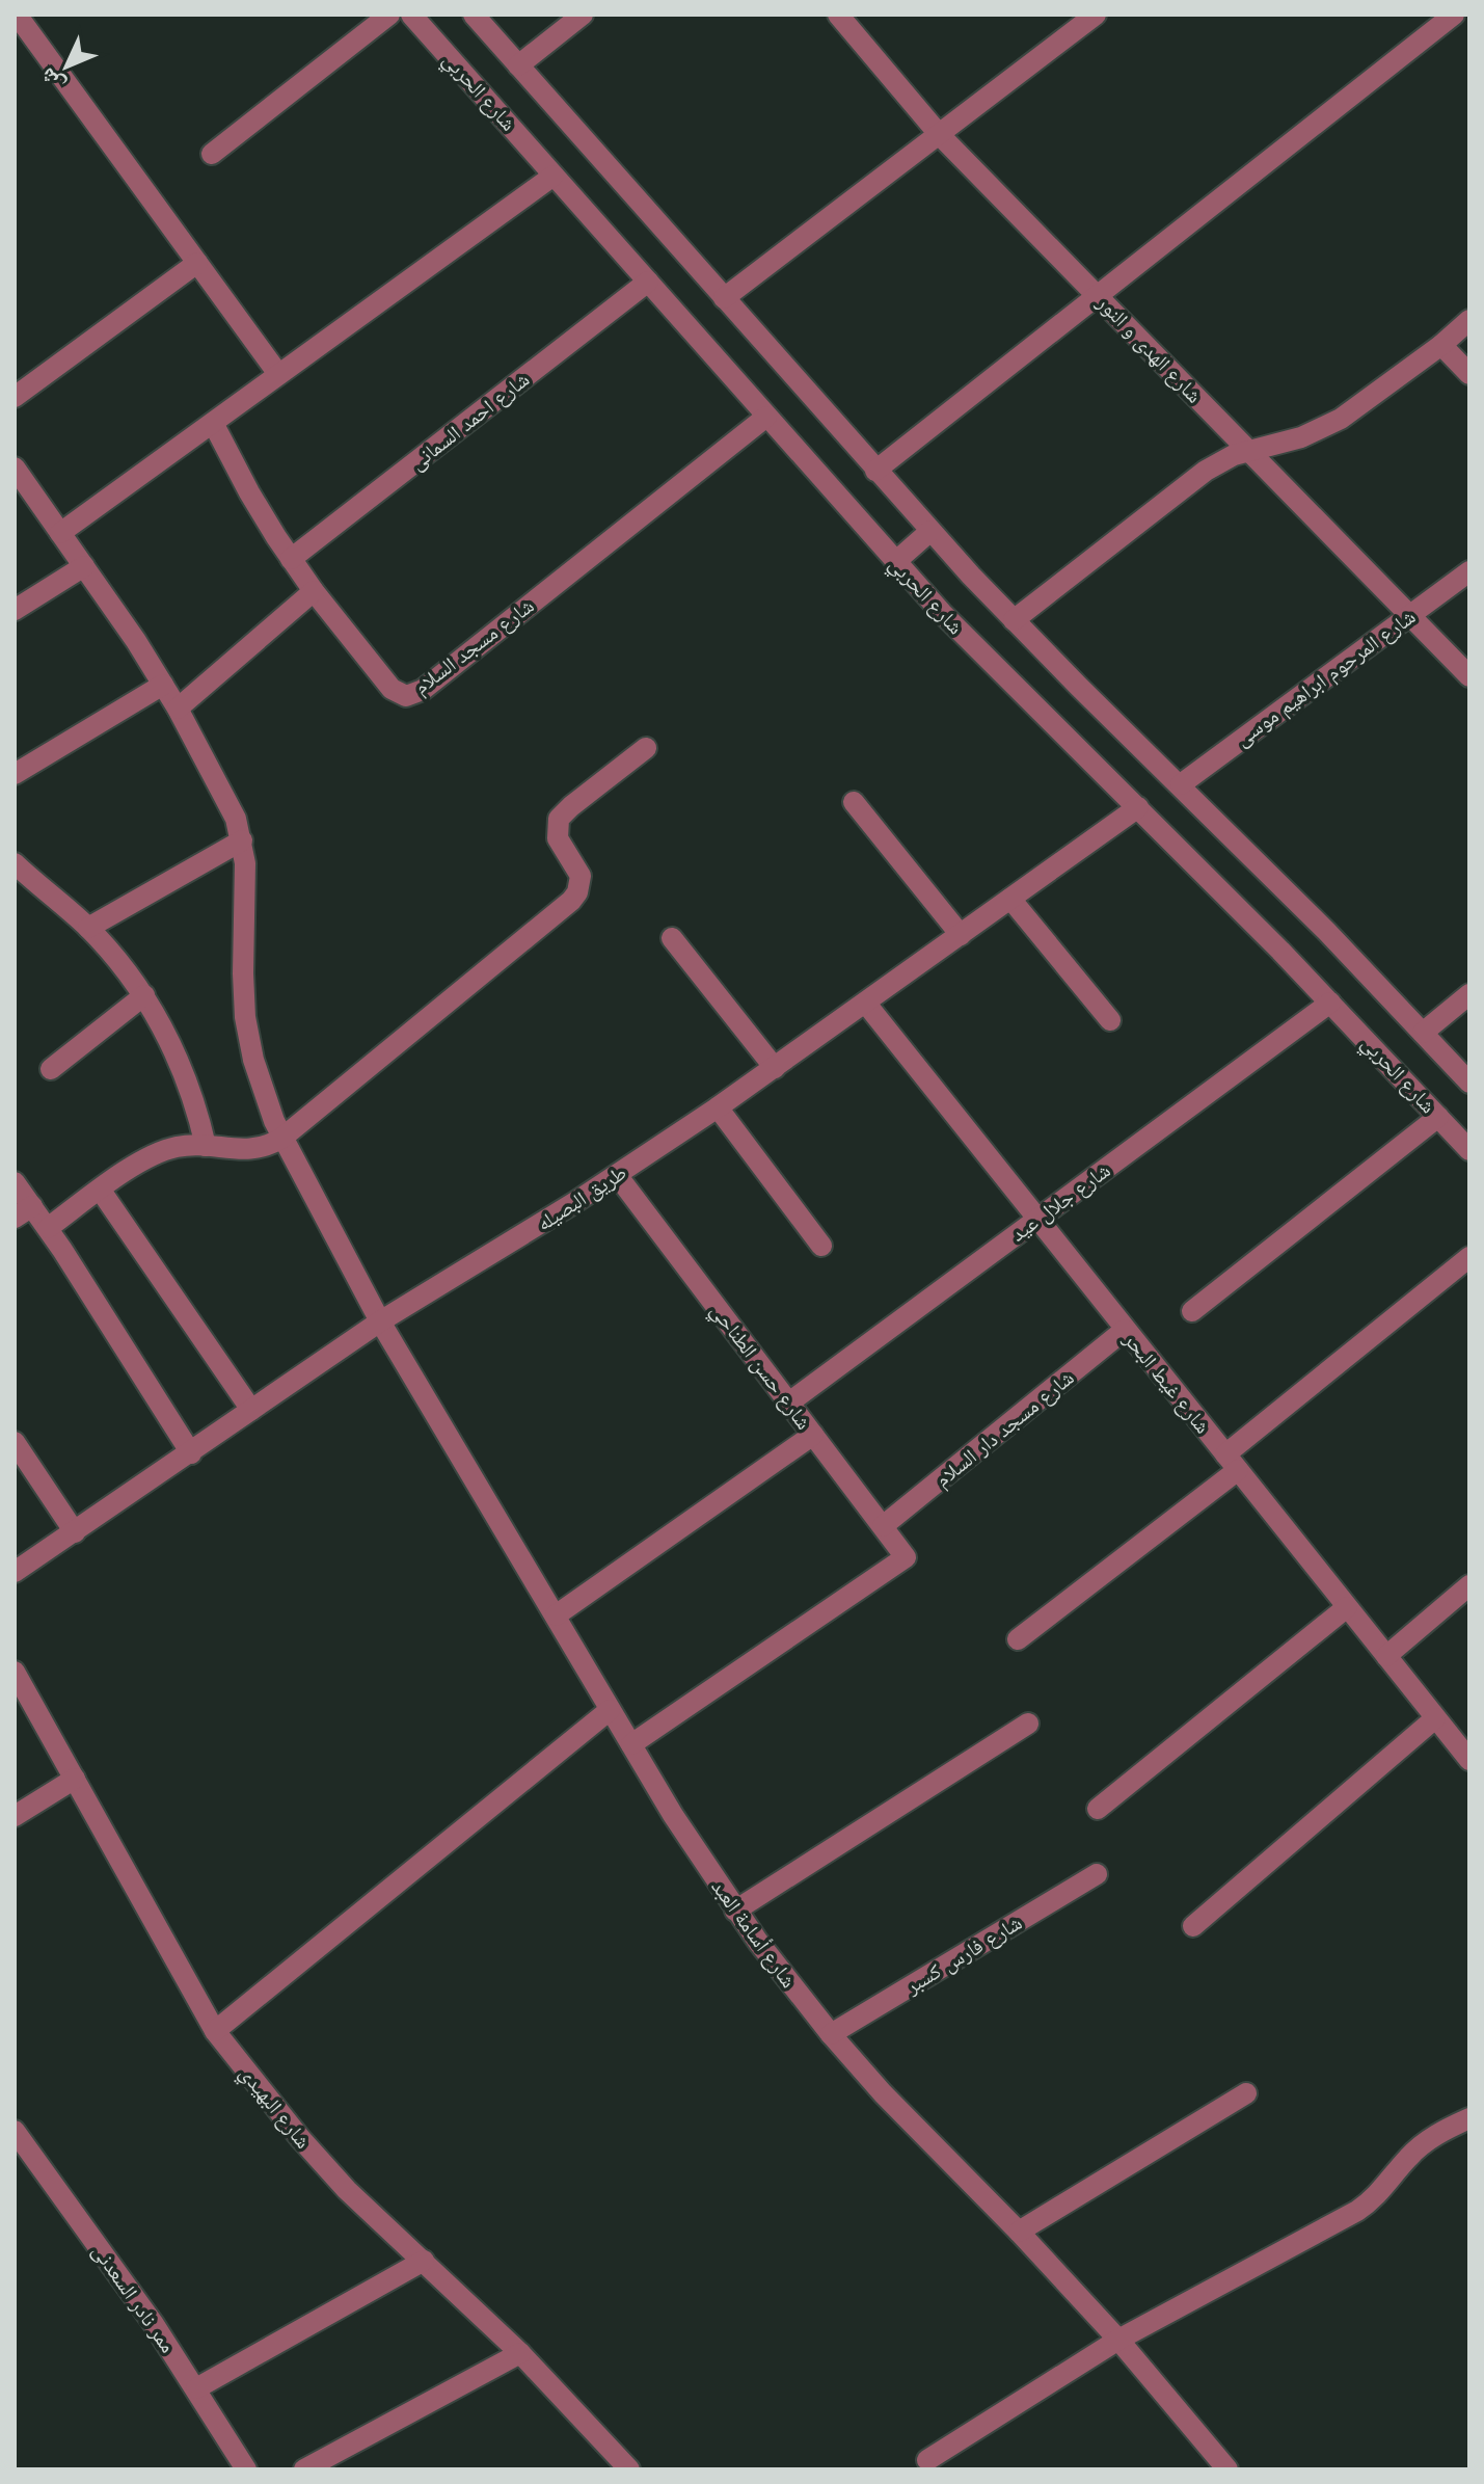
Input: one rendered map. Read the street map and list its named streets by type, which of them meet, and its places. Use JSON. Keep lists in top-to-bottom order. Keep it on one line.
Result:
{"streets":{"street":["شارع الحربي","شارع الهدى و النور","شارع احمد السمانى","شارع مسجد السلام","شارع المرحوم ابراهيم موسى","طريق البصيله","شارع جلال عيد","شارع حسن الطناحي","شارع غيط البحر","شارع مسجد دار السلام","شارع أسامة العبد","شارع فارس كسبر","شارع البهيدي","ممر نادر السعدنى"]},"crossings":[["شارع الحربي","شارع احمد السمانى"],["شارع الحربي","شارع مسجد السلام"],["شارع الحربي","طريق البصيله"],["شارع الحربي","شارع جلال عيد"],["شارع الهدى و النور","شارع المرحوم ابراهيم موسى"],["شارع احمد السمانى","شارع مسجد السلام"],["طريق البصيله","شارع حسن الطناحي"],["طريق البصيله","شارع غيط البحر"],["طريق البصيله","شارع أسامة العبد"],["شارع جلال عيد","شارع حسن الطناحي"],["شارع جلال عيد","شارع غيط البحر"],["شارع حسن الطناحي","شارع مسجد دار السلام"],["شارع حسن الطناحي","شارع أسامة العبد"],["شارع غيط البحر","شارع مسجد دار السلام"],["شارع أسامة العبد","شارع فارس كسبر"]],"north":"bottom left"}
